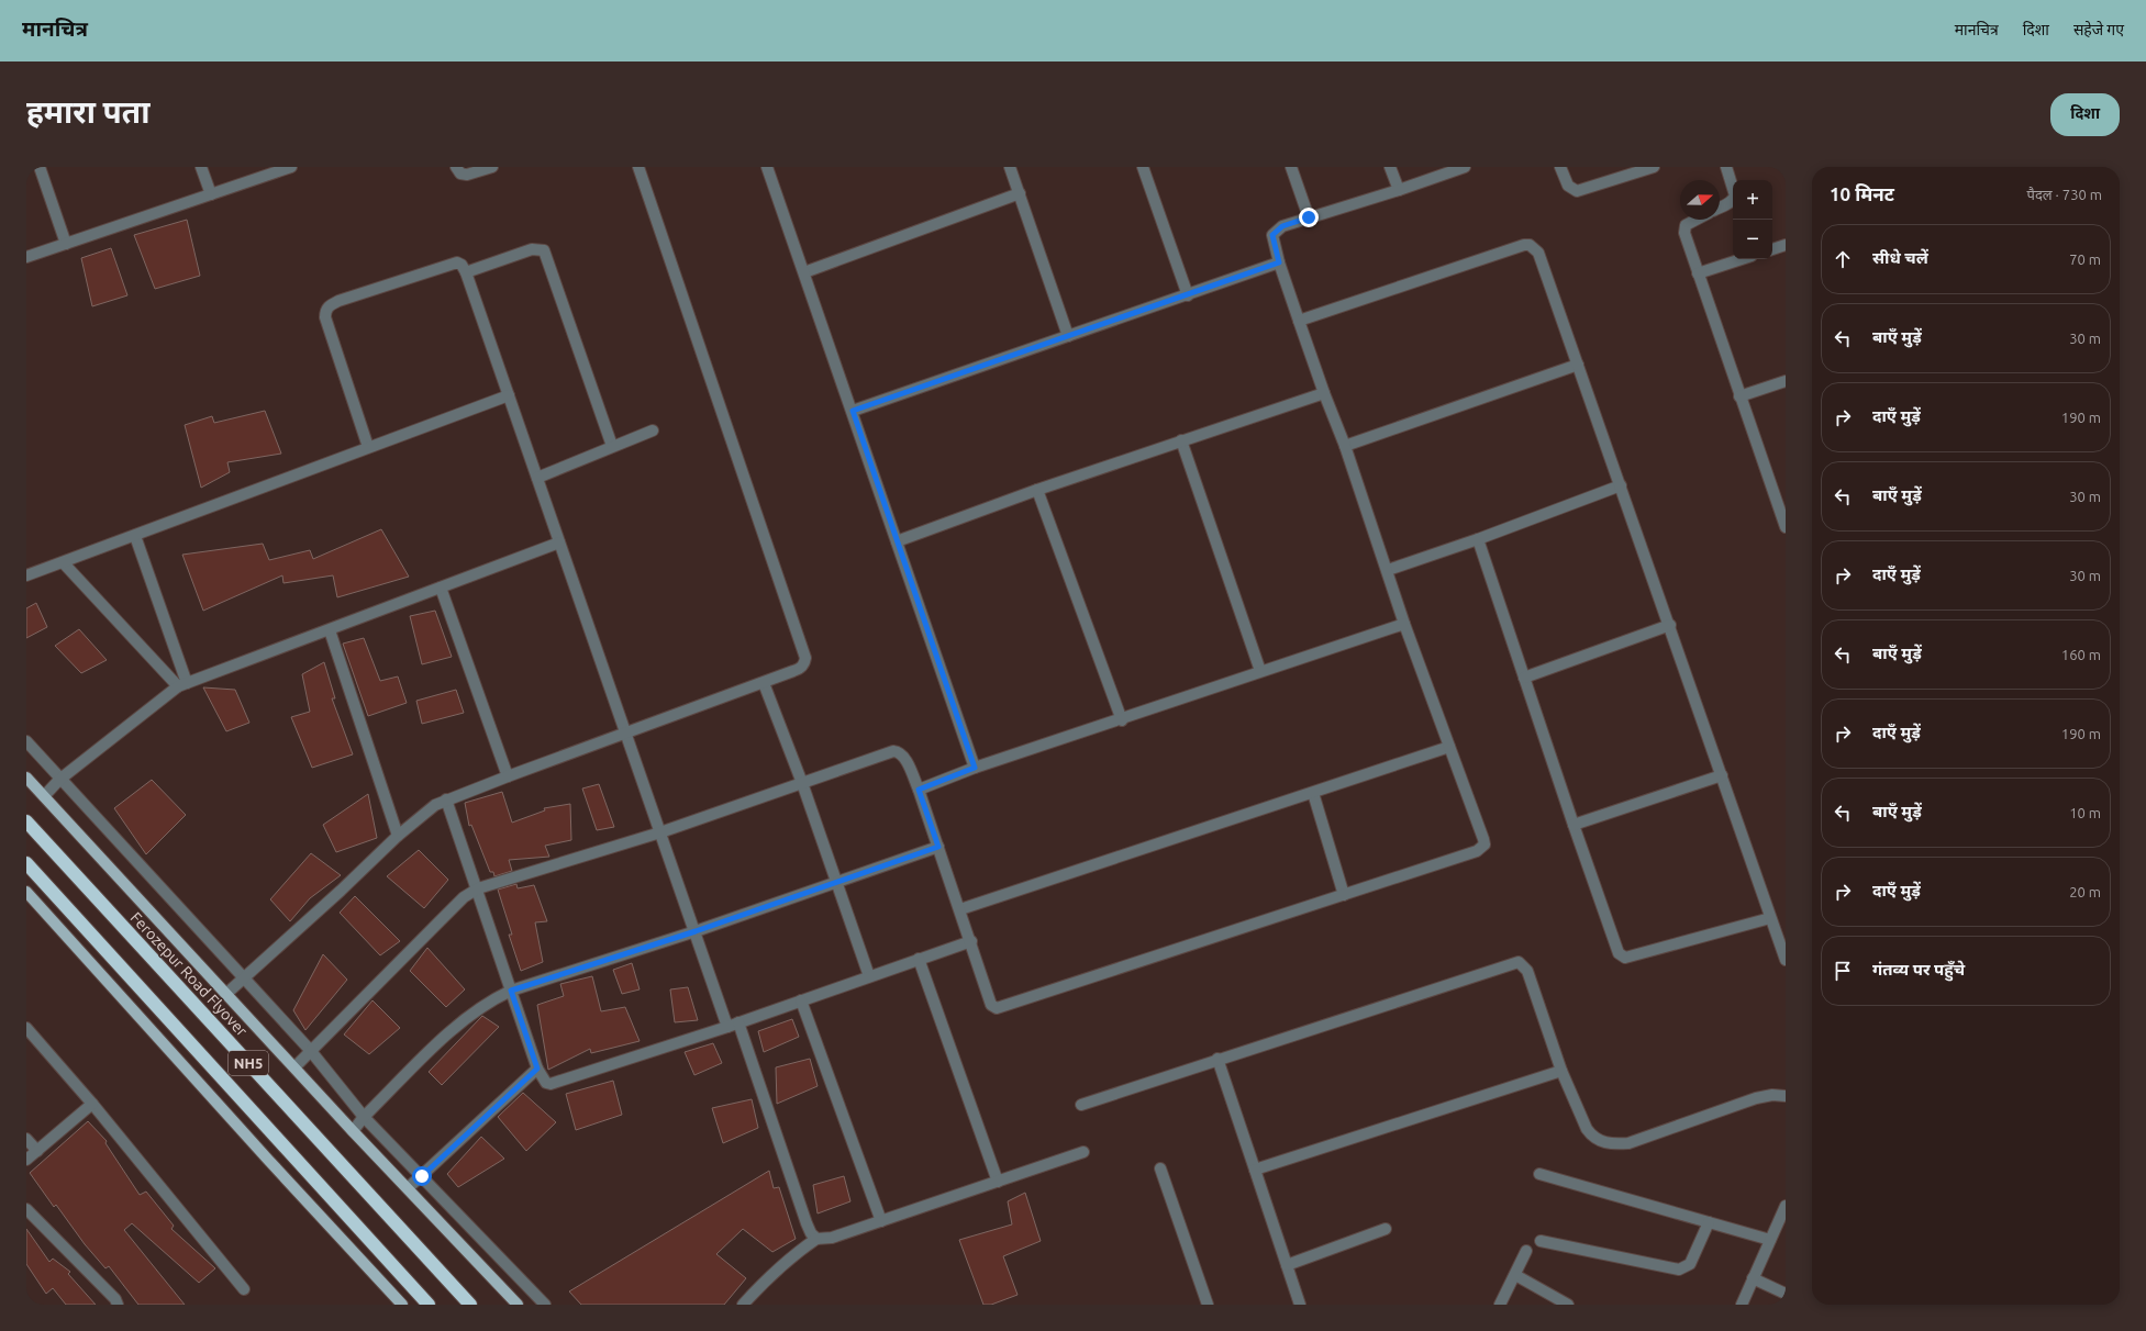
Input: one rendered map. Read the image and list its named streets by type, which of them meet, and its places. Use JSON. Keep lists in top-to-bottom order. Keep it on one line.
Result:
{"streets":{"highway":["Ferozepur Road Flyover","NH5"]},"north":"right","page":{"header":"मानचित्र","nav":["मानचित्र","दिशा","सहेजे गए"],"buttons":"दिशा","title":"हमारा पता","heading":["10 मिनट","पैदल · 730 m"],"map_buttons":["+","−"],"list":[["सीधे चलें","70 m"],["बाएँ मुड़ें","30 m"],["दाएँ मुड़ें","190 m"],["बाएँ मुड़ें","30 m"],["दाएँ मुड़ें","30 m"],["बाएँ मुड़ें","160 m"],["दाएँ मुड़ें","190 m"],["बाएँ मुड़ें","10 m"],["दाएँ मुड़ें","20 m"],"गंतव्य पर पहुँचे"]}}
